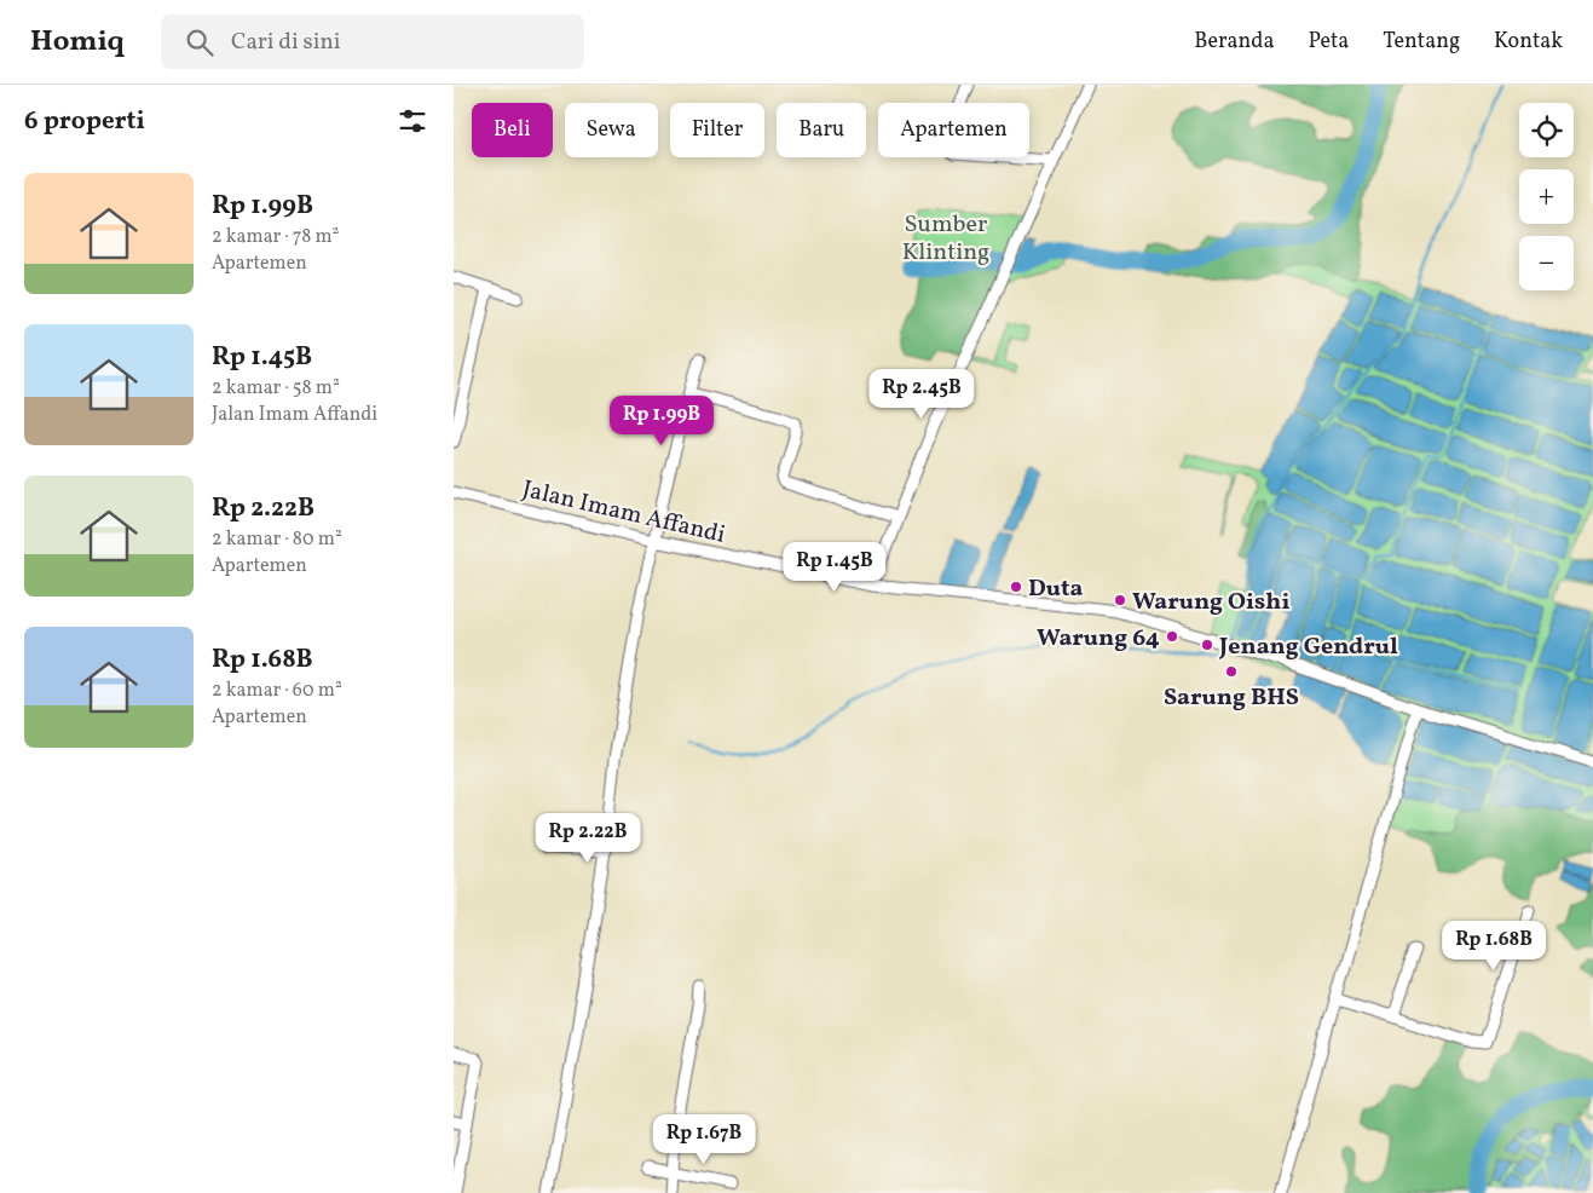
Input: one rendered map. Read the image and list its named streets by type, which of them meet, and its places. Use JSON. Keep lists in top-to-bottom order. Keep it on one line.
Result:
{"streets":{"street":["Jalan Imam Affandi"]},"parks":["Sumber Klinting"],"places":["Duta","Warung Oishi","Warung 64","Jenang Gendrul","Sarung BHS"],"page":{"header":"Homiq","search":"Cari di sini","nav":["Beranda","Peta","Tentang","Kontak"],"heading":"6 properti","map_buttons":["+","−"],"chip":["Beli","Sewa","Filter","Baru","Apartemen"],"list":[{"name":"Rp 1.99B","note":"2 kamar · 78 m² · Apartemen"},{"name":"Rp 1.45B","note":"2 kamar · 58 m² · Jalan Imam Affandi"},{"name":"Rp 2.22B","note":"2 kamar · 80 m² · Apartemen"},{"name":"Rp 1.68B","note":"2 kamar · 60 m² · Apartemen"}],"price":["Rp 2.45B","Rp 1.99B","Rp 1.45B","Rp 2.22B","Rp 1.68B","Rp 1.67B"]}}
